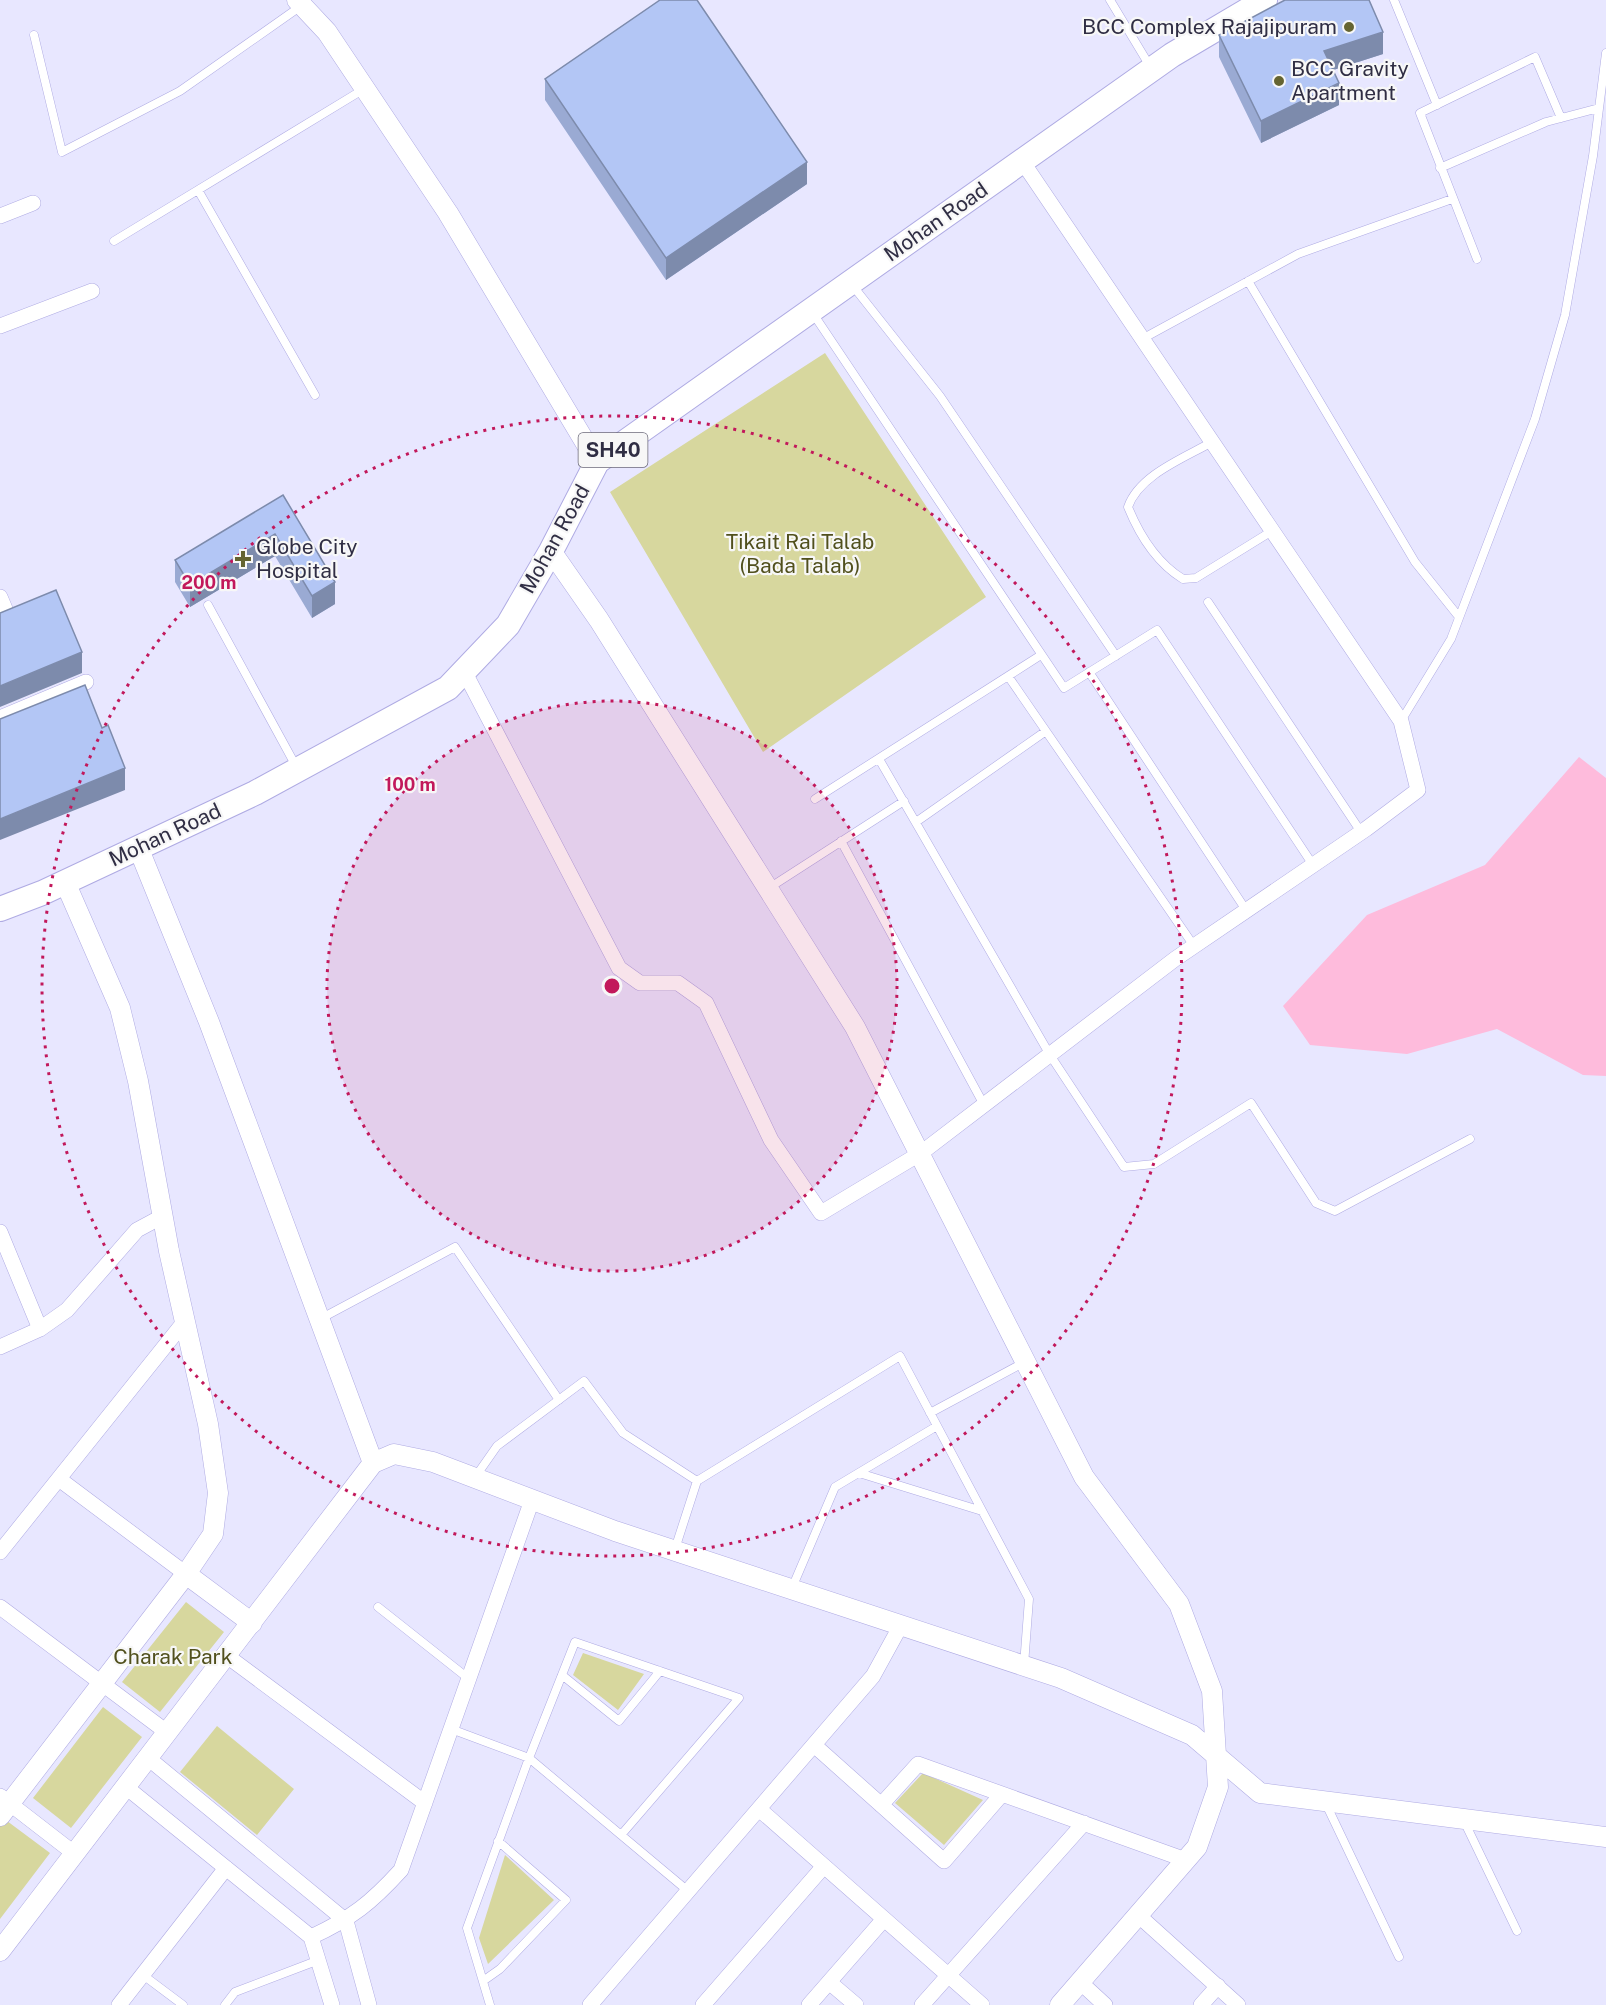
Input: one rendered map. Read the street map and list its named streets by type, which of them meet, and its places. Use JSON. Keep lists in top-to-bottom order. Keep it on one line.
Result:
{"streets":{"main road":["Mohan Road","SH40"]},"parks":["Tikait Rai Talab (Bada Talab)","Charak Park"],"places":{"other":["BCC Complex Rajajipuram","BCC Gravity Apartment"],"health":["Globe City Hospital"]},"rings":["200 m","100 m"]}
